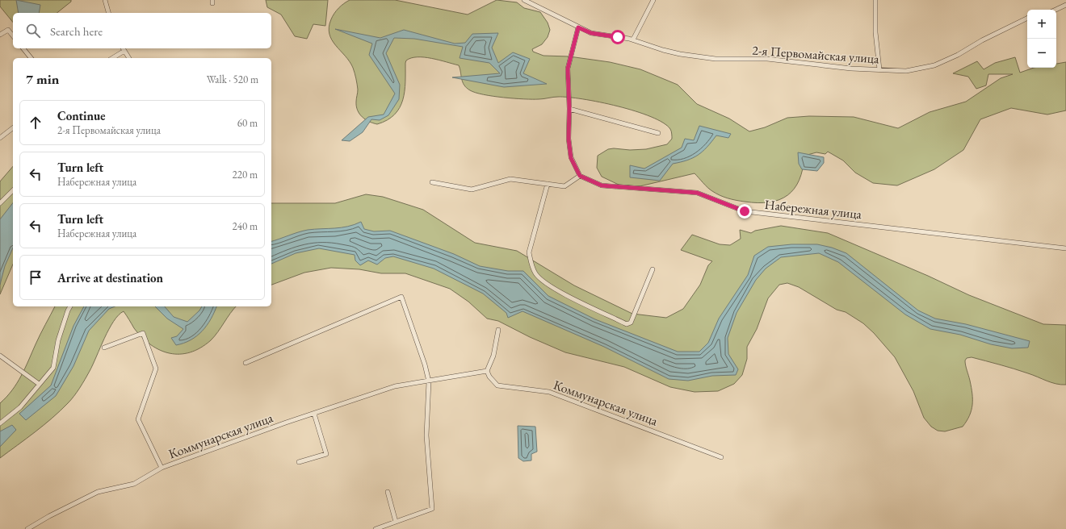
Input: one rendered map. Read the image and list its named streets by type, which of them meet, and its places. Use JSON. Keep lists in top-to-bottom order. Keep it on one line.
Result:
{"streets":{"street":["2-я Первомайская улица","Набережная улица","Коммунарская улица"]},"page":{"map_buttons":["+","−"],"search":"Search here","heading":["7 min","Walk · 520 m"],"list":[["Continue","2-я Первомайская улица","60 m"],["Turn left","Набережная улица","220 m"],["Turn left","Набережная улица","240 m"],"Arrive at destination"]}}
